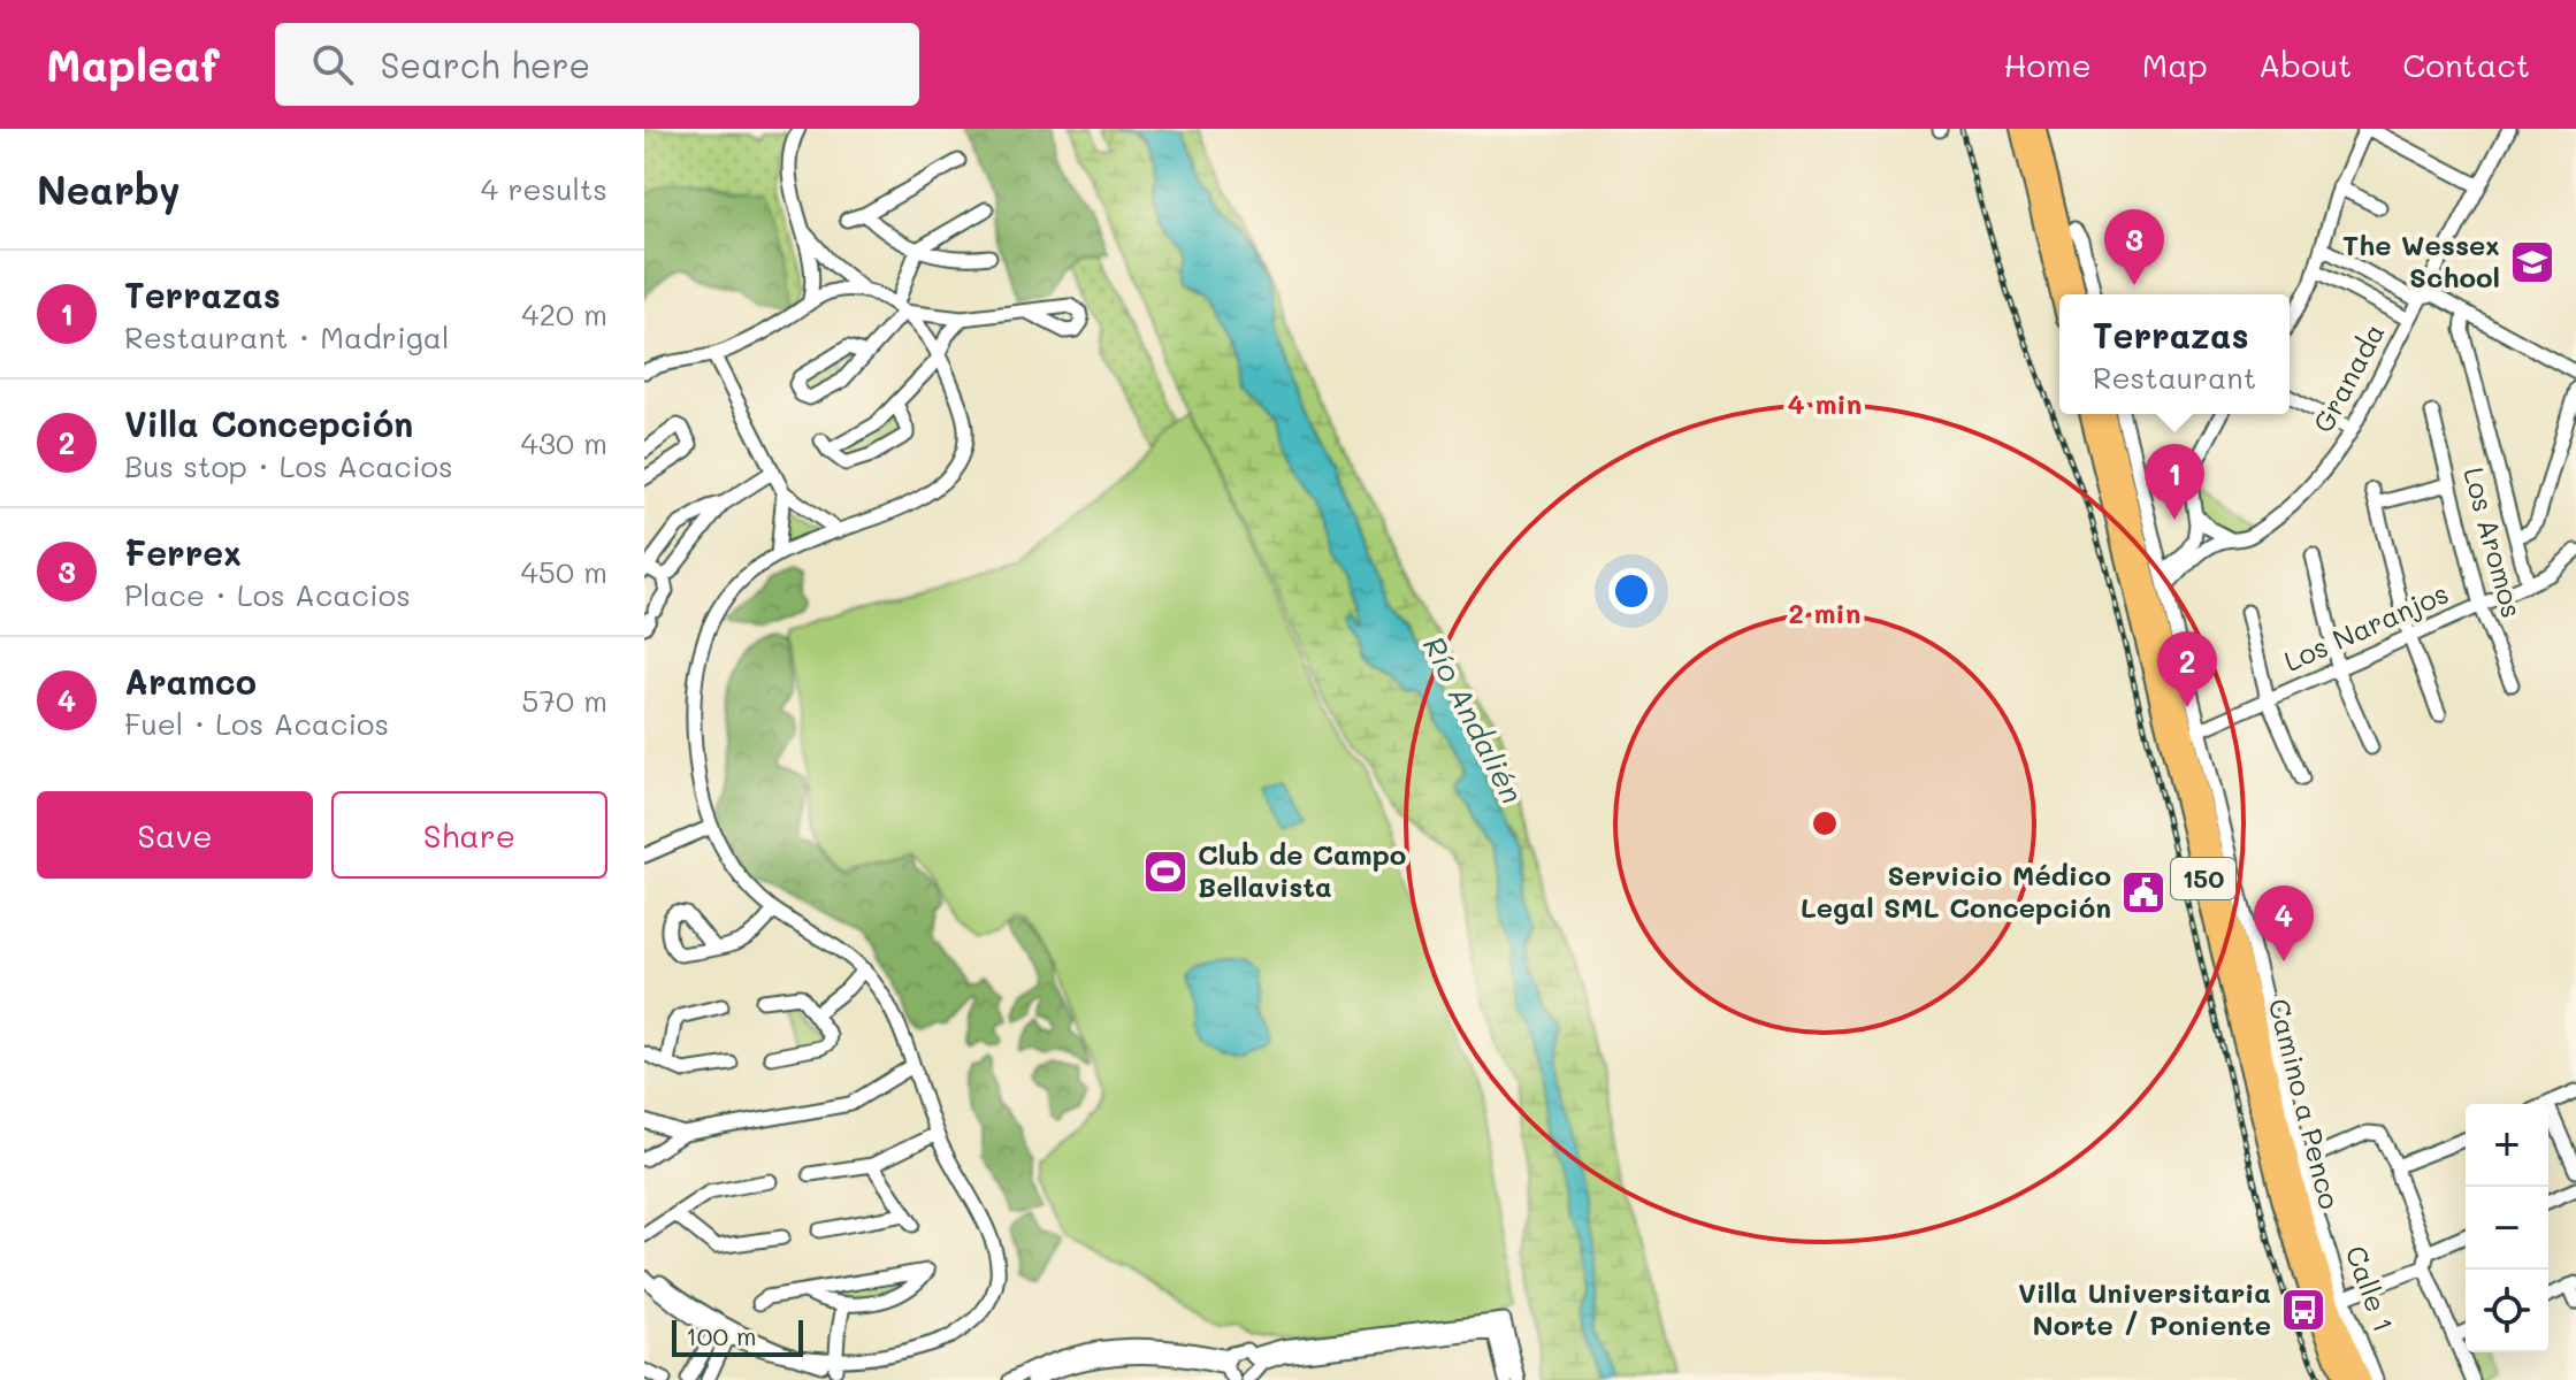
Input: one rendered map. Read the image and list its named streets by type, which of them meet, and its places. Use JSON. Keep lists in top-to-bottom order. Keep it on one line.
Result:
{"streets":{"highway":["150","Camino a Penco"],"street":["Granada","Los Aromos","Los Naranjos","Calle 1"]},"crossings":[["Granada","Camino a Penco"],["Los Aromos","Los Naranjos"],["Los Naranjos","Camino a Penco"],["Los Naranjos","Calle 1"],["Camino a Penco","Calle 1"]],"water":["Río Andalién"],"places":{"school or university":["The Wessex School"],"sports":["Club de Campo Bellavista"],"public building":["Servicio Médico Legal SML Concepción"],"bus stop":["Villa Universitaria Norte / Poniente"]},"scale_bar":"100 m","page":{"header":"Mapleaf","search":"Search here","nav":["Home","Map","About","Contact"],"heading":["Nearby","4 results"],"pins":["3","1","2","4"],"list":[{"mark":"1","name":"Terrazas","note":"Restaurant · Madrigal","value":"420 m"},{"mark":"2","name":"Villa Concepción","note":"Bus stop · Los Acacios","value":"430 m"},{"mark":"3","name":"Ferrex","note":"Place · Los Acacios","value":"450 m"},{"mark":"4","name":"Aramco","note":"Fuel · Los Acacios","value":"570 m"}],"popup":["Terrazas","Restaurant"],"buttons":["Save","Share"],"map_buttons":["+","−"],"scale":"100 m"},"rings":["4 min","2 min"]}
